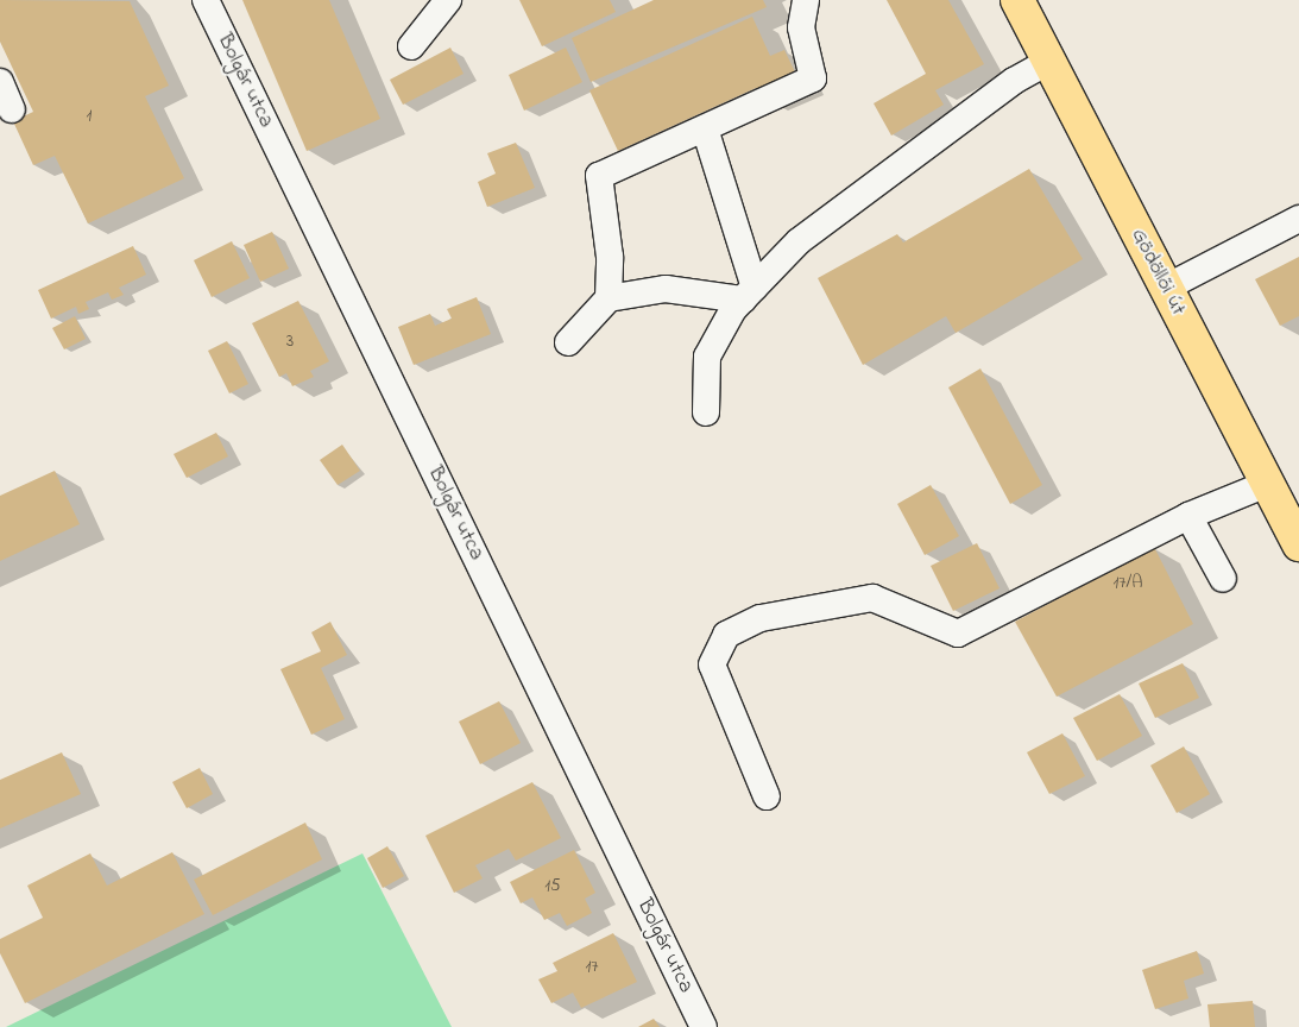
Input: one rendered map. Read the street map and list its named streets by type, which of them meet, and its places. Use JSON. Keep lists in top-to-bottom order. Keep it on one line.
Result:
{"streets":{"main road":["Gödöllői út"],"street":["Bolgár utca"]},"house_numbers":["1","3","17/A","15","17"]}
